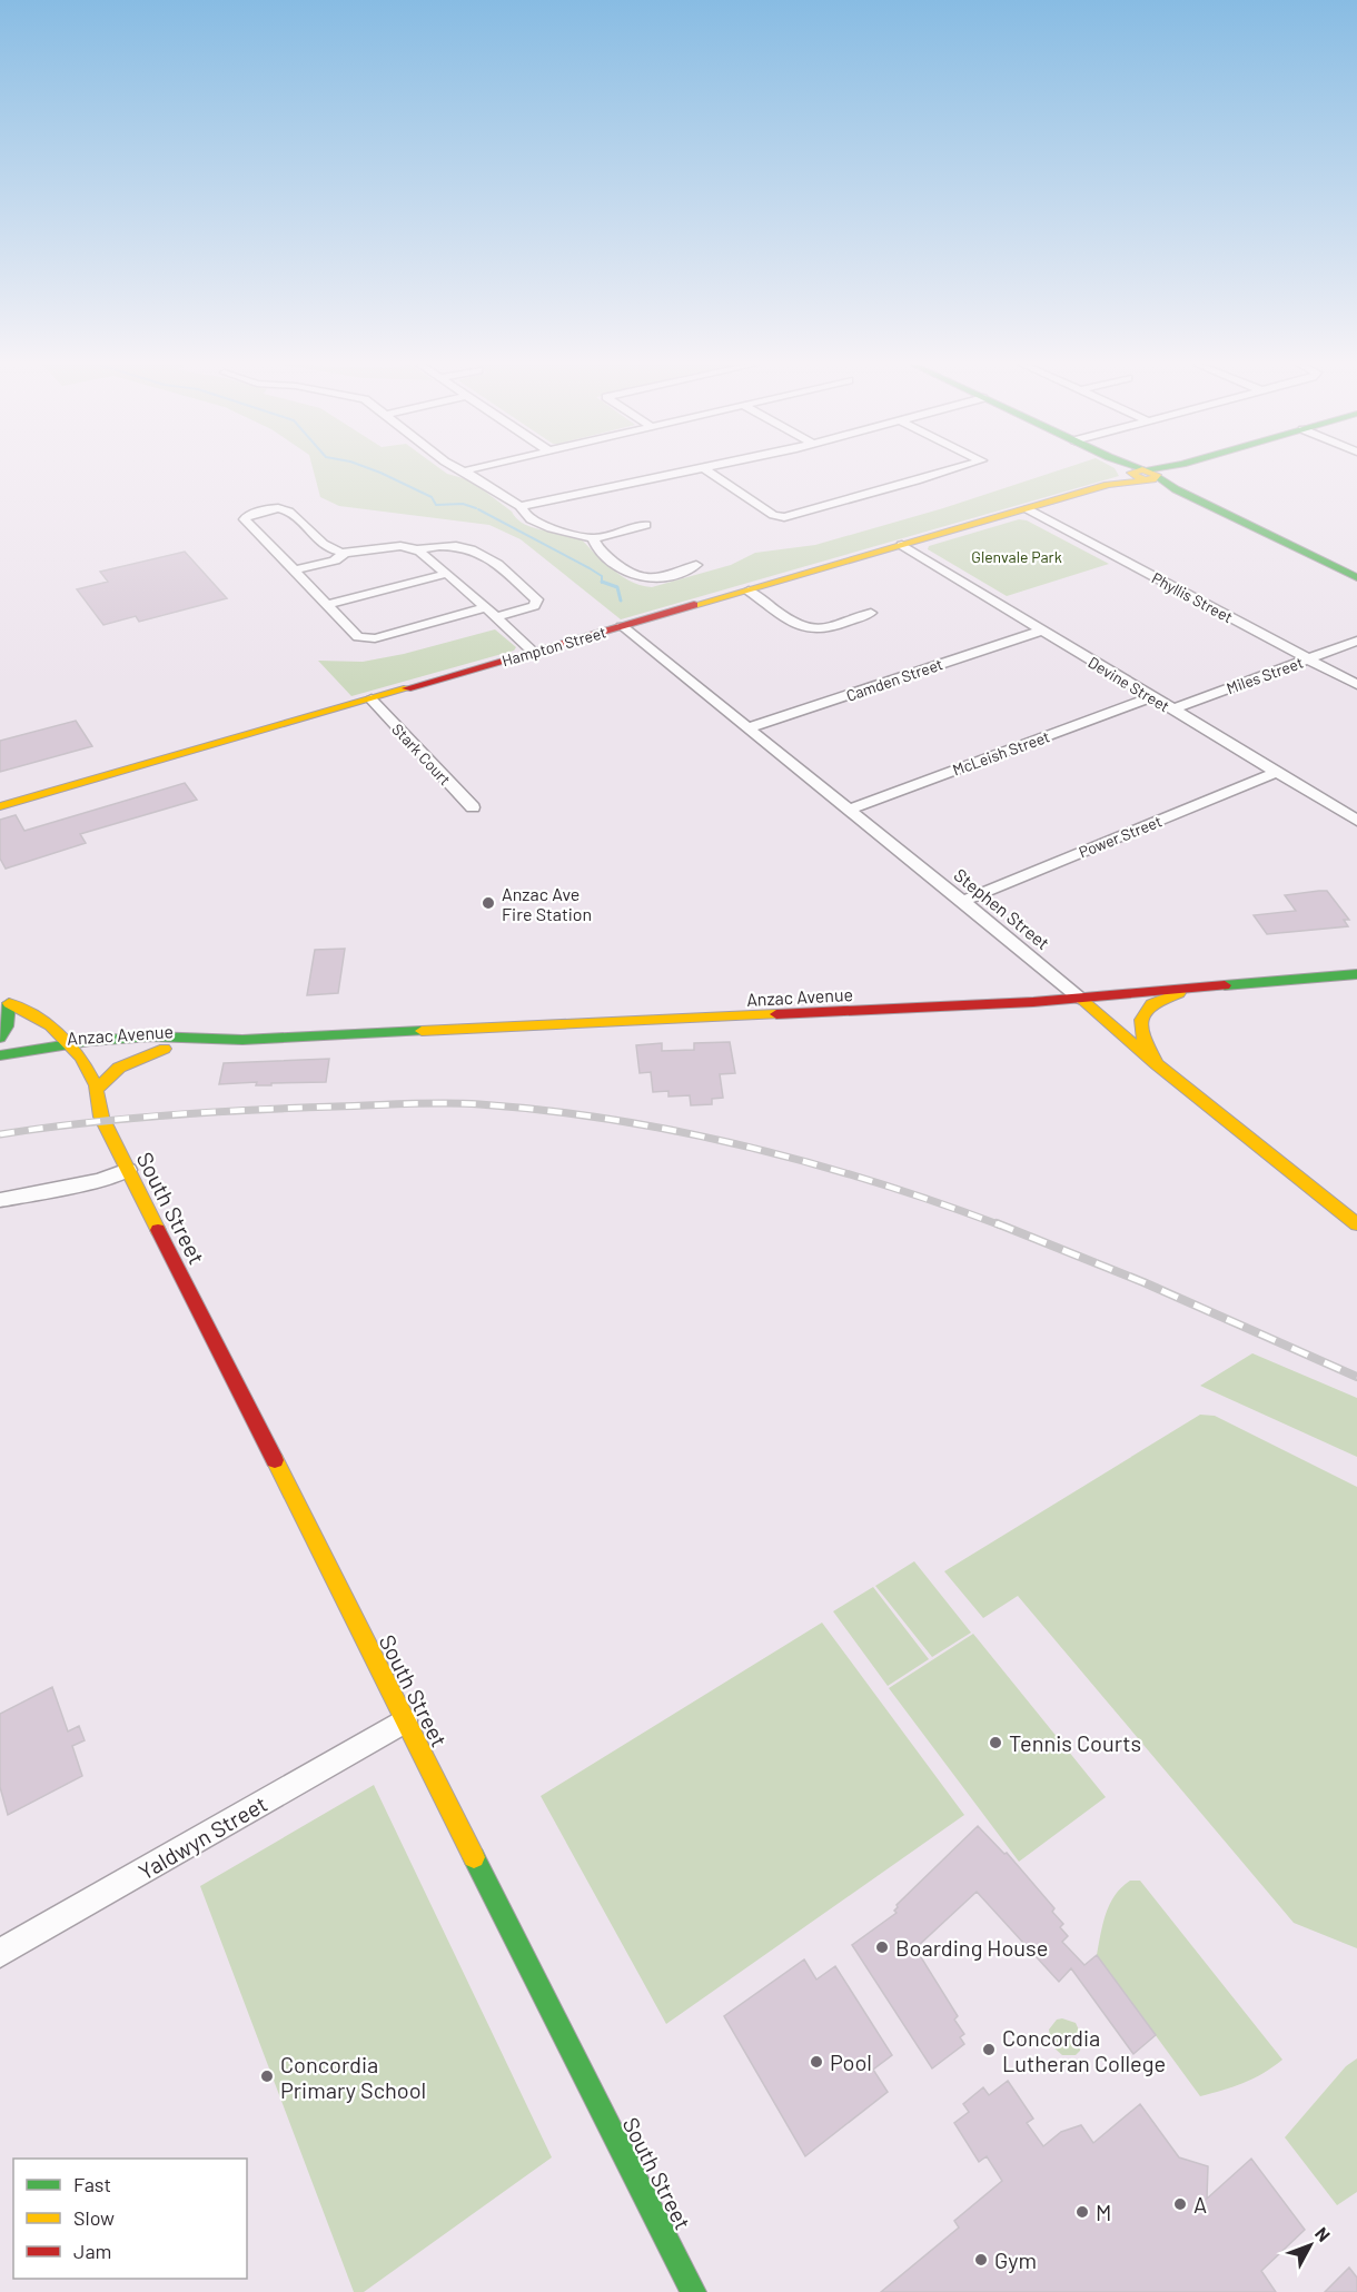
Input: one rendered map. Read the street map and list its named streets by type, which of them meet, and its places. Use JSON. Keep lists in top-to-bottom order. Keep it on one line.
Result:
{"streets":{"main road":["Hampton Street","Stephen Street","Anzac Avenue","South Street"],"street":["Phyllis Street","Miles Street","Camden Street","Devine Street","McLeish Street","Stark Court","Power Street","Yaldwyn Street"]},"crossings":[["Phyllis Street","Hampton Street"],["Phyllis Street","Miles Street"],["Hampton Street","Devine Street"],["Hampton Street","Stark Court"],["Hampton Street","Stephen Street"],["Miles Street","Devine Street"],["Camden Street","Devine Street"],["Camden Street","Stephen Street"],["Devine Street","McLeish Street"],["Devine Street","Power Street"],["McLeish Street","Stephen Street"],["Power Street","Stephen Street"],["Stephen Street","Anzac Avenue"],["Anzac Avenue","South Street"],["South Street","Yaldwyn Street"]],"parks":["Glenvale Park"],"places":["Anzac Ave Fire Station","Tennis Courts","Boarding House","Concordia Lutheran College","Pool","Concordia Primary School","A","M","Gym"],"legend":["Fast","Slow","Jam"],"north":"top right"}
